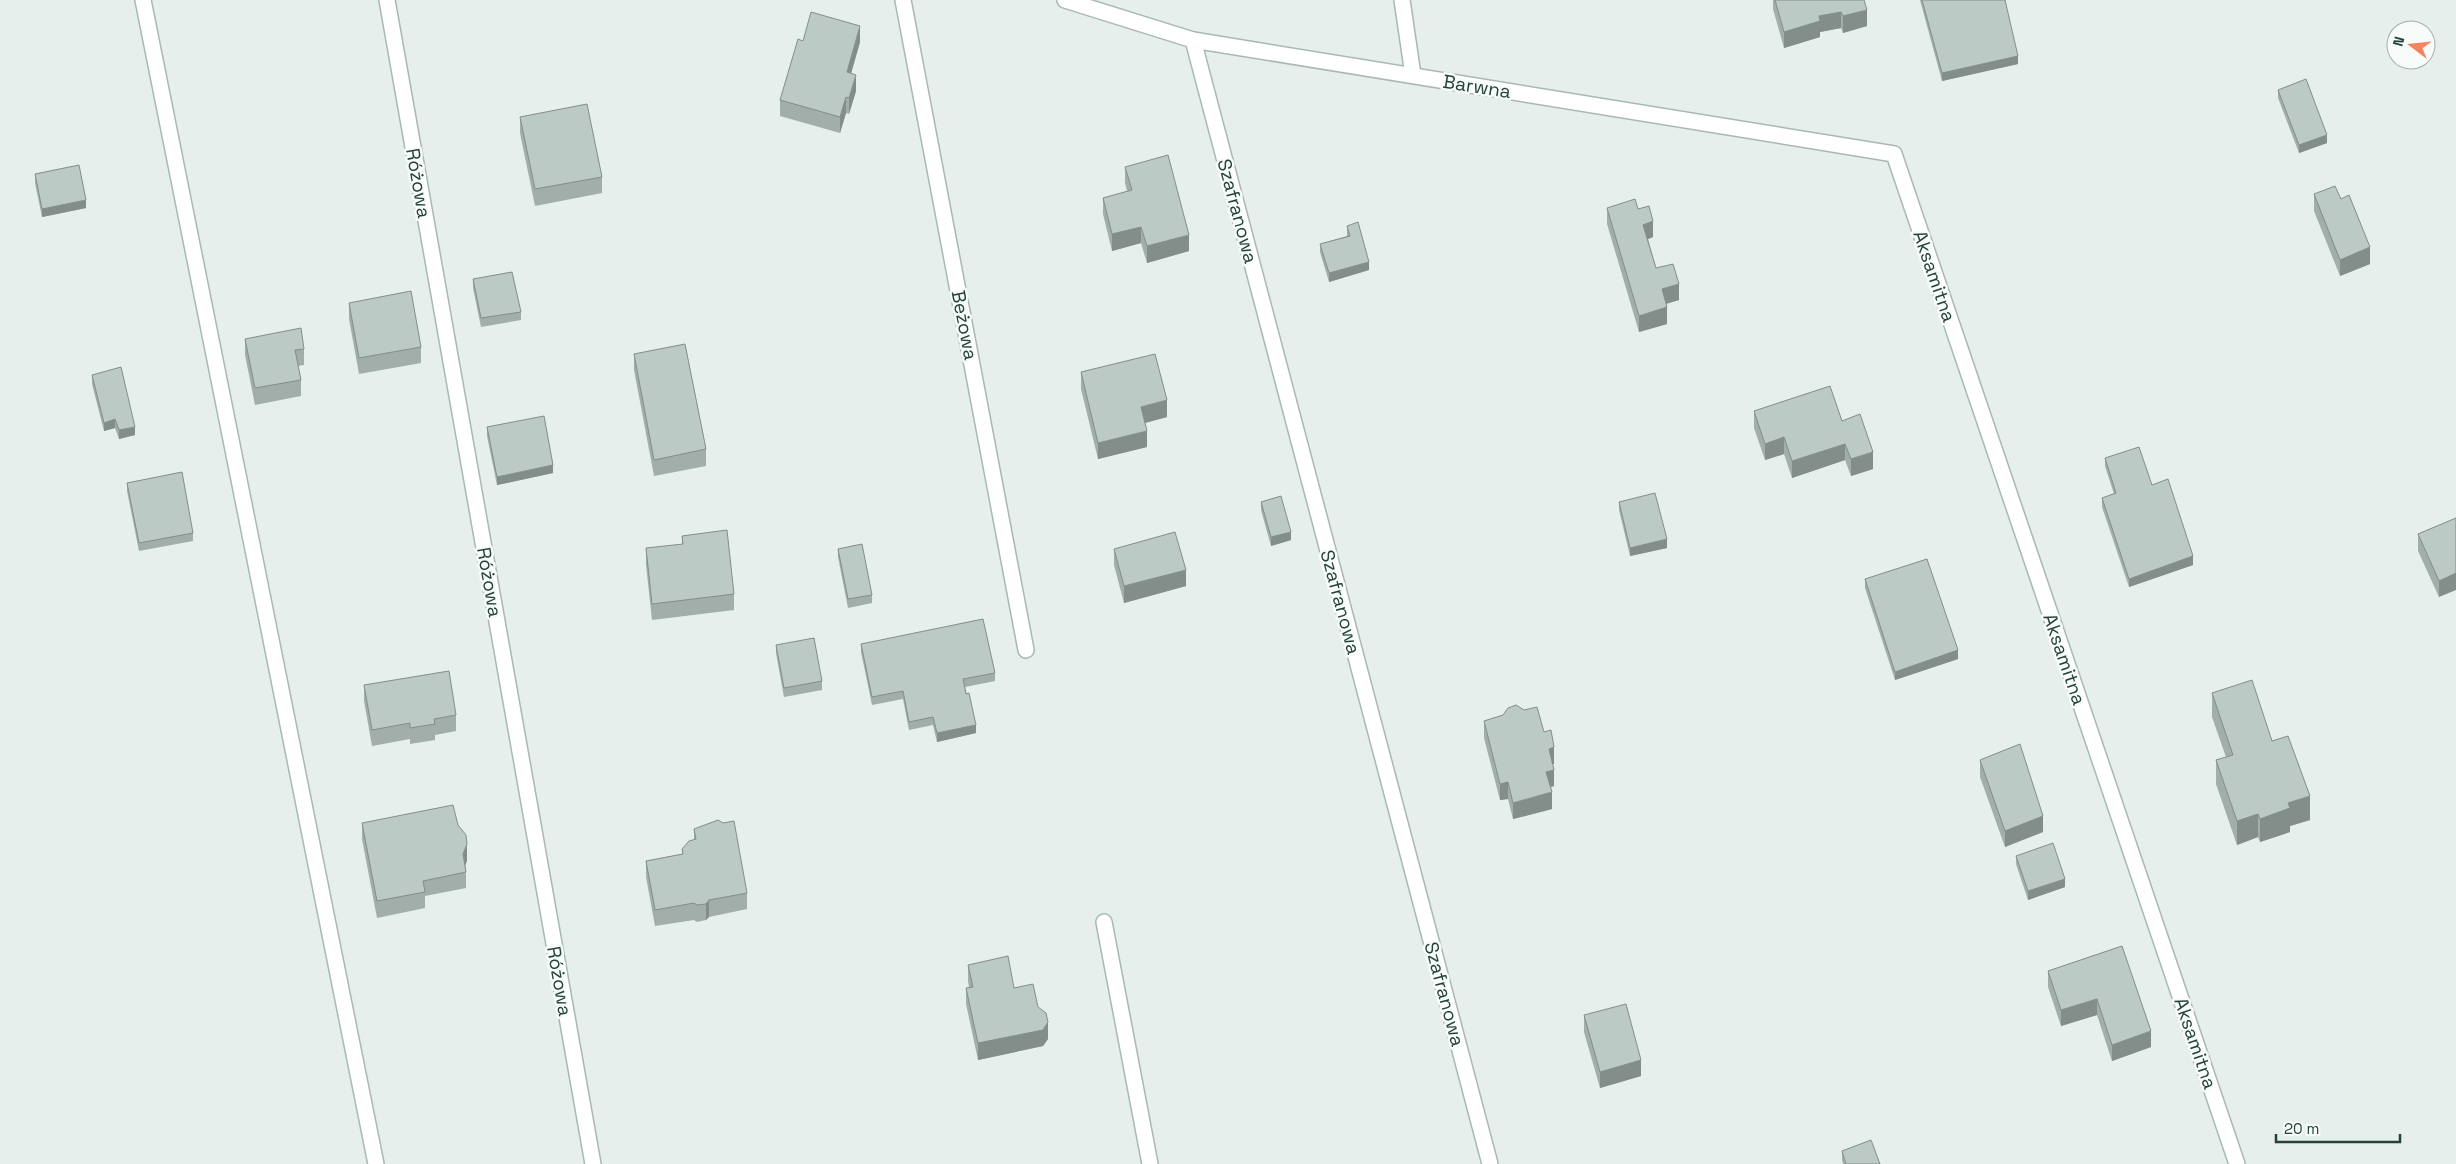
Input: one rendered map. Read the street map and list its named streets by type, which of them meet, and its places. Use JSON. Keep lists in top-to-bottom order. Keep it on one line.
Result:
{"streets":{"street":["Barwna","Różowa","Szafranowa","Aksamitna","Beżowa"]},"crossings":[["Barwna","Szafranowa"],["Barwna","Aksamitna"]],"scale_bar":"20 m","north":"left"}
